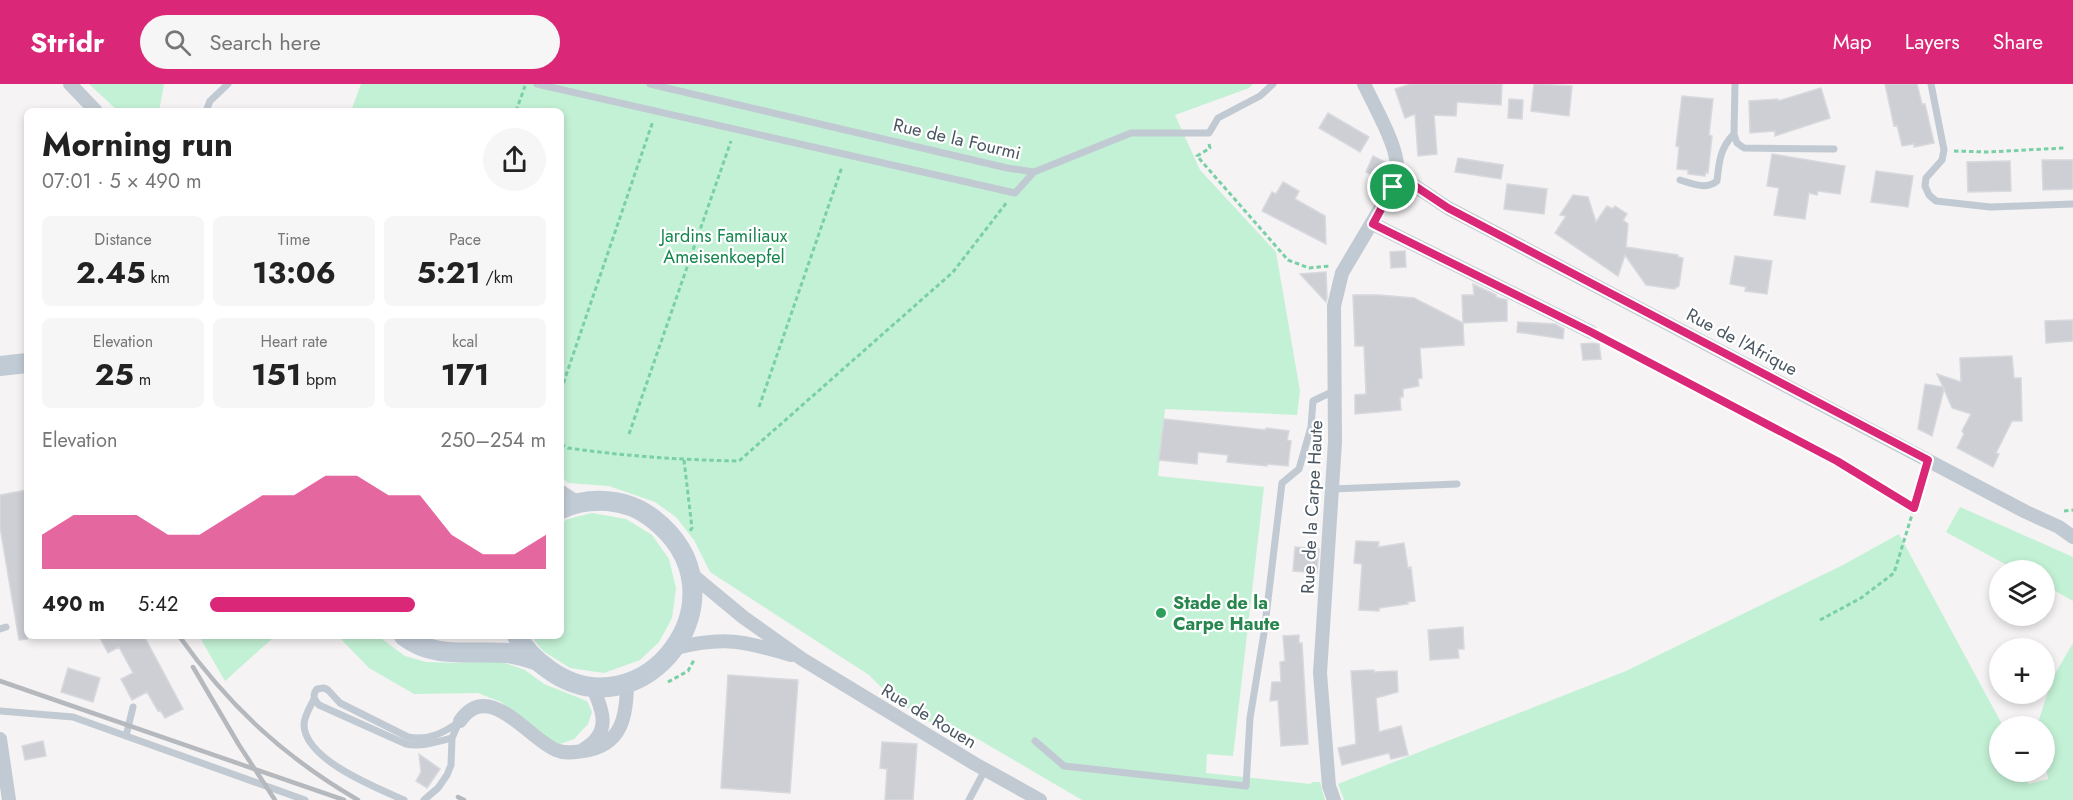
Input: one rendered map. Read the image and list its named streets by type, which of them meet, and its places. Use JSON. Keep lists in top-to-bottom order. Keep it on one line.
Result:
{"streets":{"street":["Rue de l'Afrique","Rue de la Carpe Haute","Rue de Rouen"],"lane":["Rue de la Fourmi"]},"crossings":[["Rue de l'Afrique","Rue de la Carpe Haute"]],"parks":["Jardins Familiaux Ameisenkoepfel"],"places":["Stade de la Carpe Haute"],"page":{"header":"Stridr","search":"Search here","nav":["Map","Layers","Share"],"heading":["Morning run","07:01 · 5 × 490 m"],"stats":[["Distance","2.45 km"],["Time","13:06"],["Pace","5:21 /km"],["Elevation","25 m"],["Heart rate","151 bpm"],["kcal","171"]],"chart":["Elevation","250–254 m"],"map_buttons":["+","−"],"list":[{"name":"490 m","note":"5:42"}]}}
